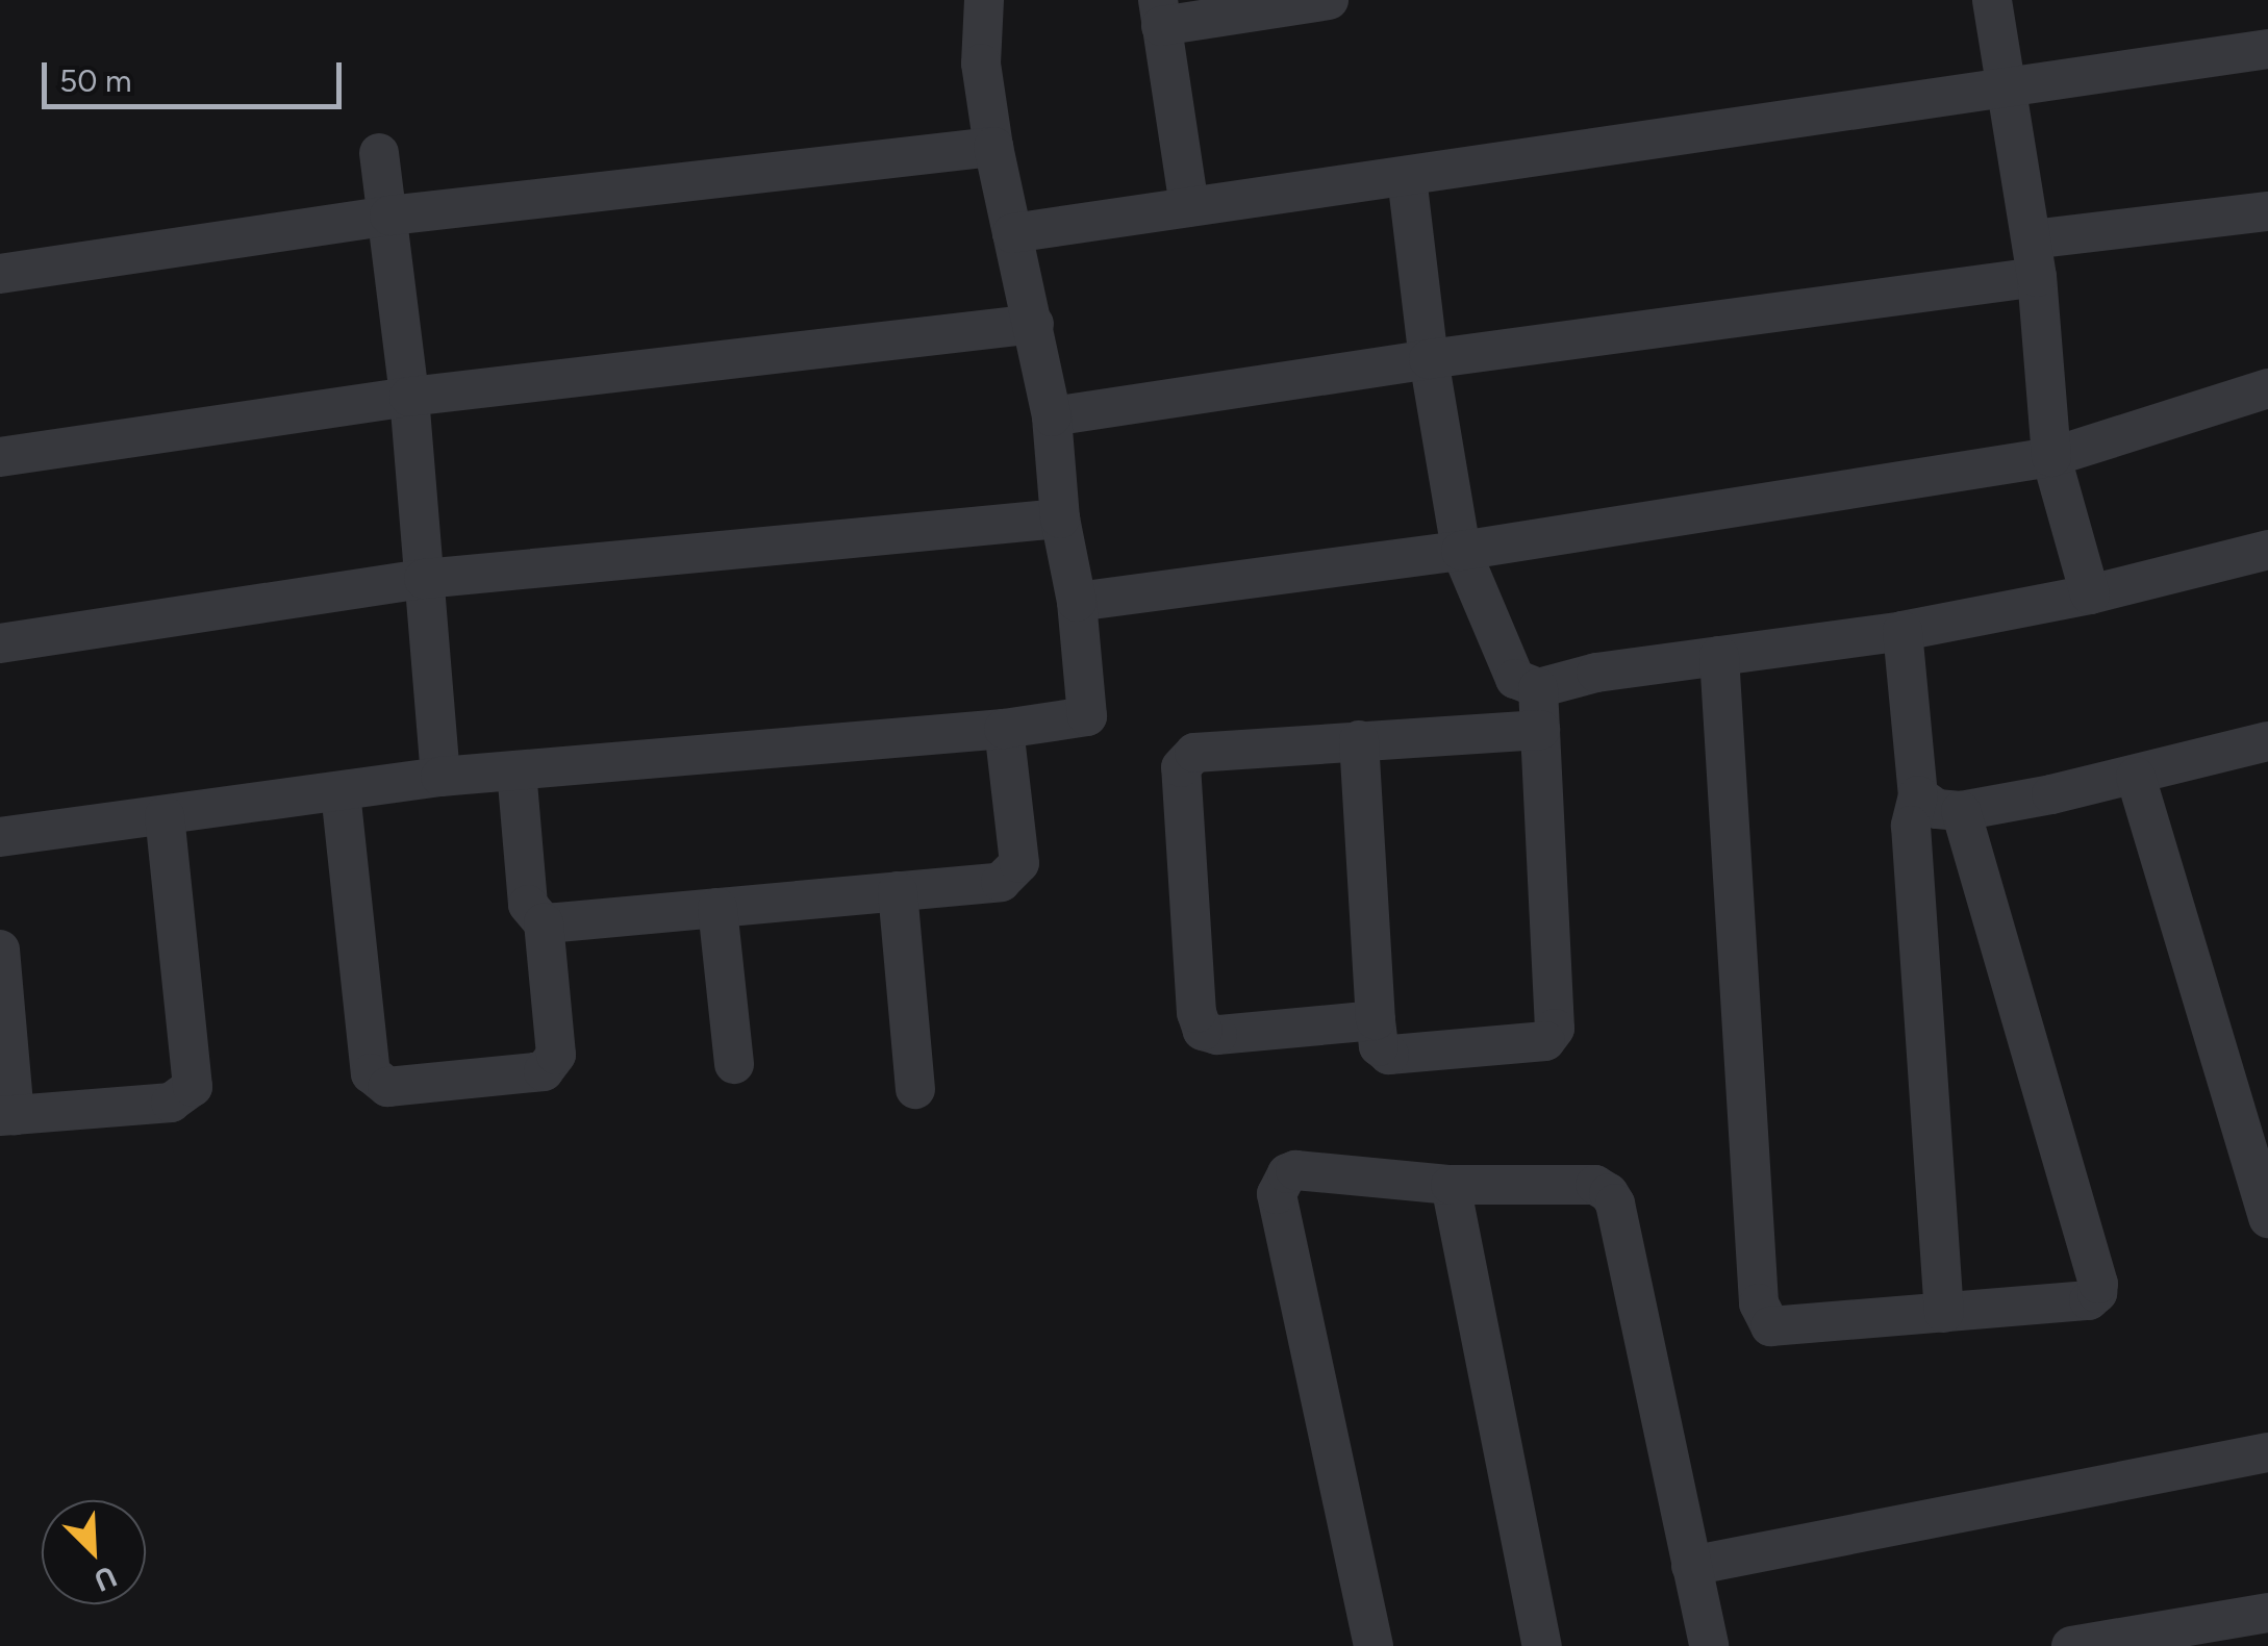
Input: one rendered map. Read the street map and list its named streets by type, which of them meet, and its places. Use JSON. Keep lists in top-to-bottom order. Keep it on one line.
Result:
{"scale_bar":"50 m","north":"bottom right"}
